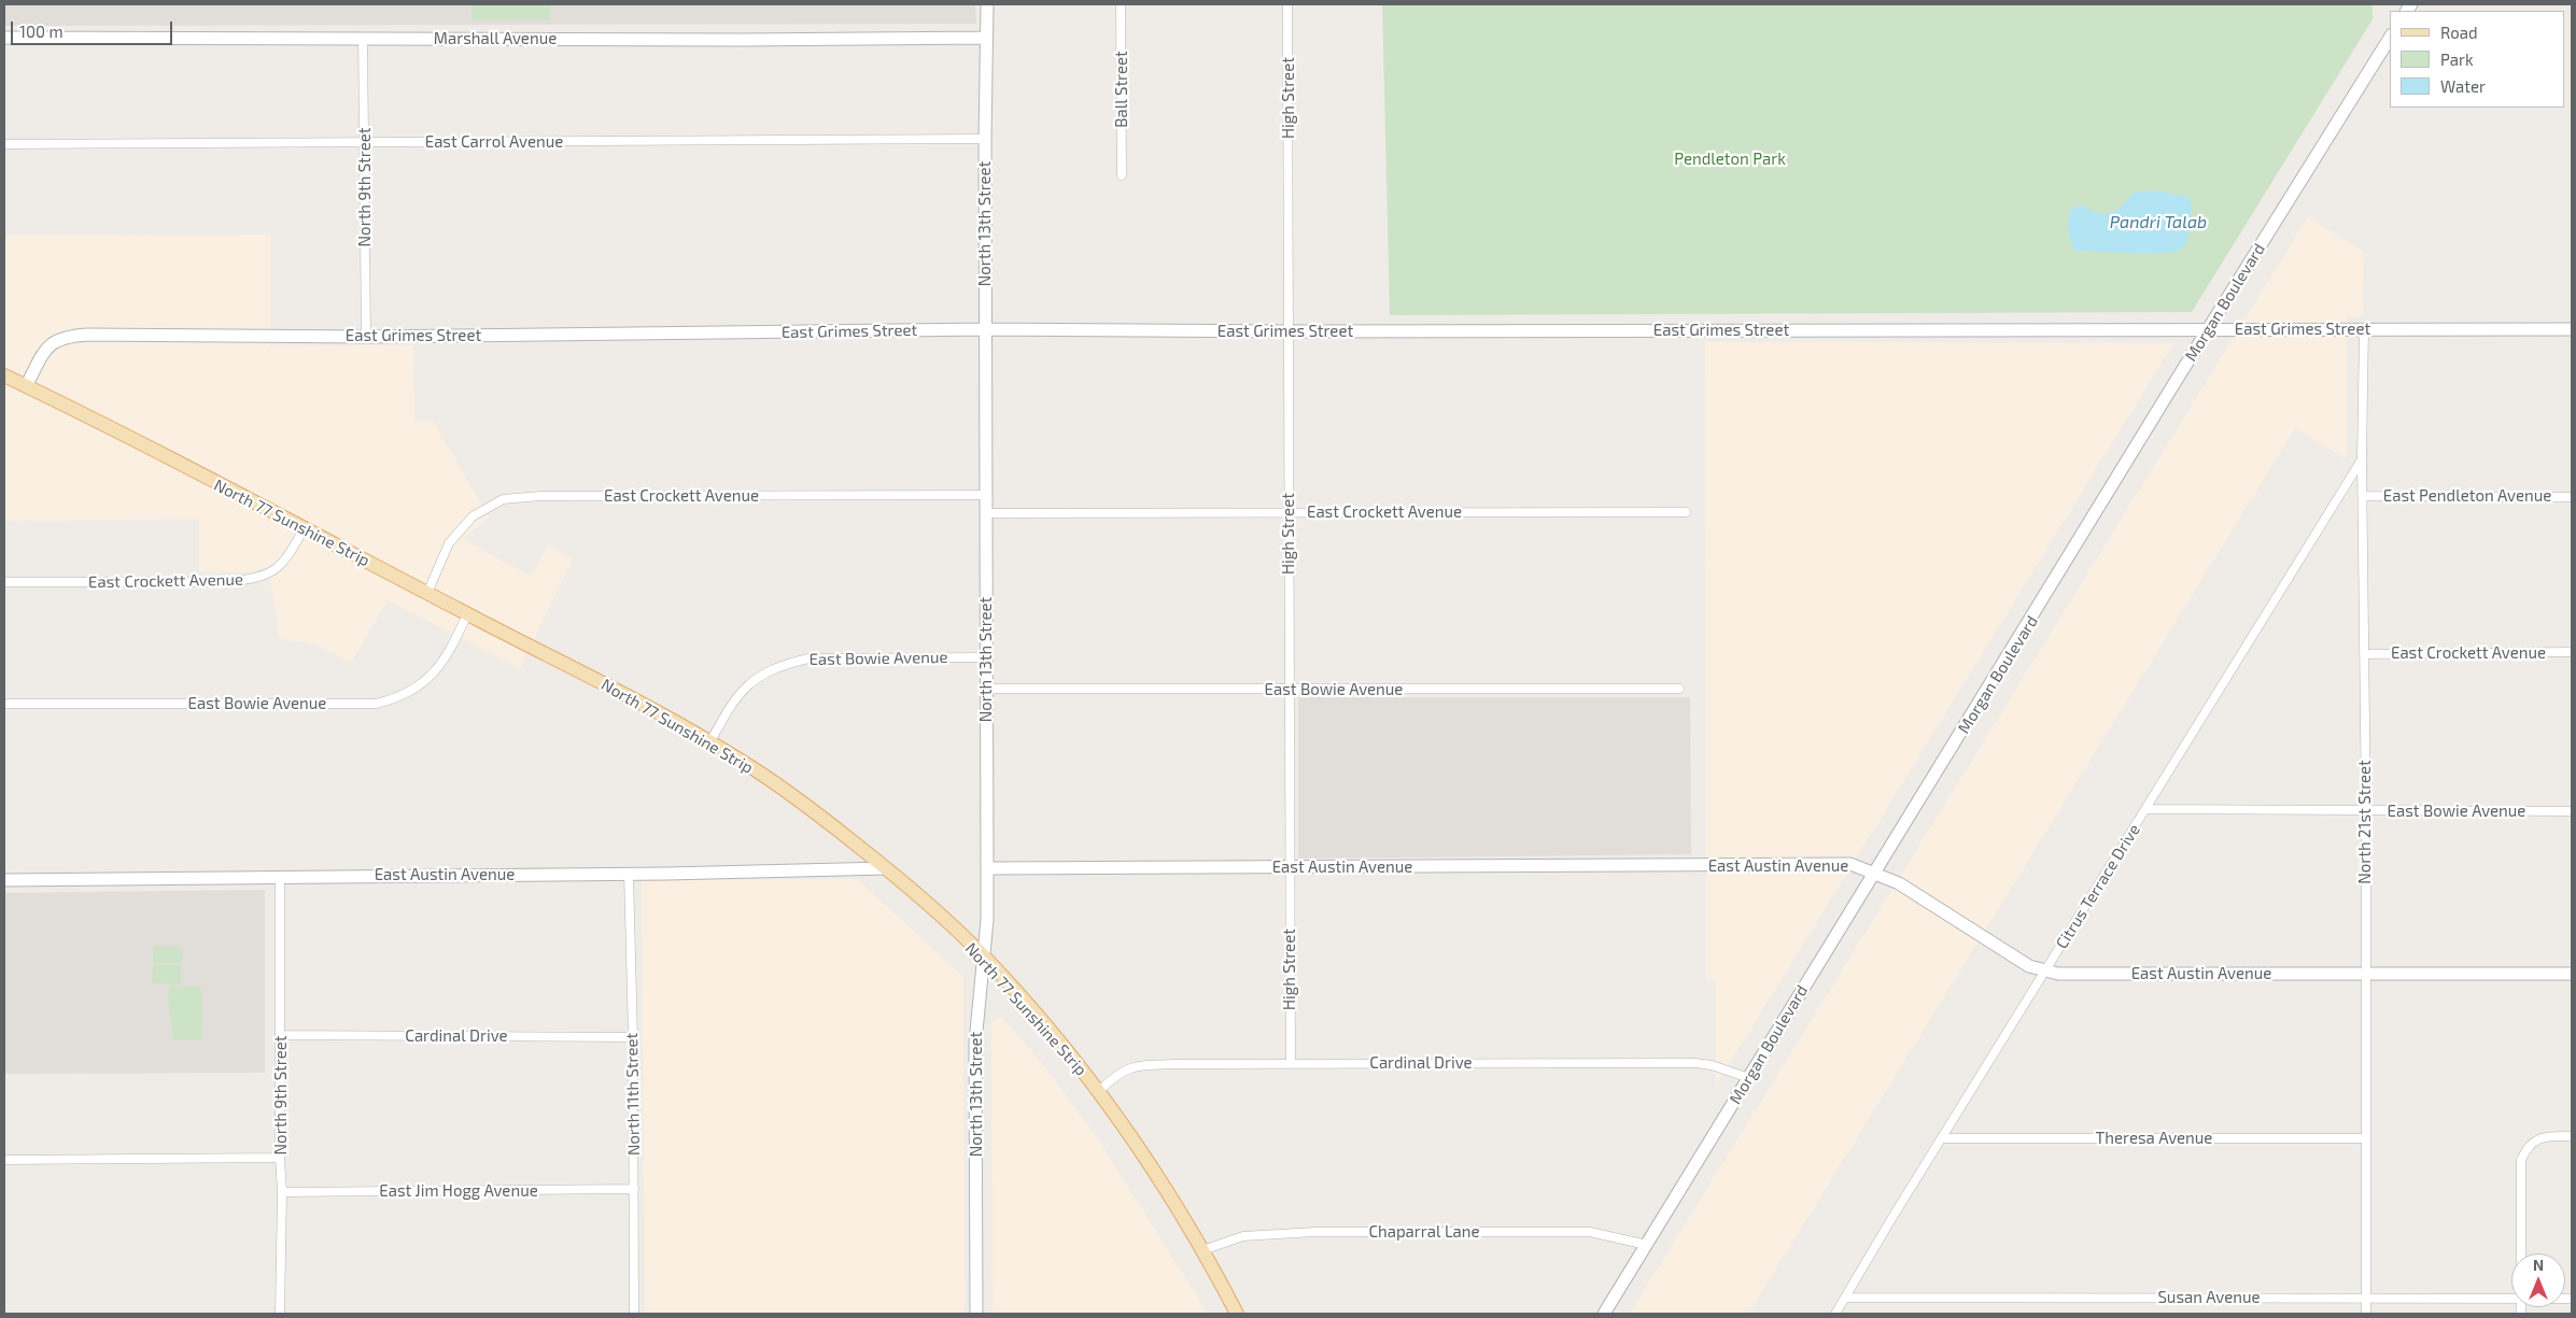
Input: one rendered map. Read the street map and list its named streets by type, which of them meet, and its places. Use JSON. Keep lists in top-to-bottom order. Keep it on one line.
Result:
{"streets":{"main road":["North 77 Sunshine Strip"],"street":["Marshall Avenue","Ball Street","High Street","East Carrol Avenue","North 9th Street","North 13th Street","Morgan Boulevard","East Grimes Street","East Crockett Avenue","East Pendleton Avenue","East Bowie Avenue","North 21st Street","East Austin Avenue","Citrus Terrace Drive","Cardinal Drive","North 11th Street","Theresa Avenue","East Jim Hogg Avenue","Chaparral Lane","Susan Avenue"]},"crossings":[["Marshall Avenue","North 9th Street"],["Marshall Avenue","North 13th Street"],["High Street","East Grimes Street"],["High Street","East Crockett Avenue"],["High Street","East Bowie Avenue"],["High Street","East Austin Avenue"],["High Street","Cardinal Drive"],["East Carrol Avenue","North 9th Street"],["East Carrol Avenue","North 13th Street"],["North 9th Street","East Grimes Street"],["North 9th Street","East Austin Avenue"],["North 9th Street","Cardinal Drive"],["North 9th Street","East Jim Hogg Avenue"],["North 13th Street","East Grimes Street"],["North 13th Street","East Crockett Avenue"],["North 13th Street","North 77 Sunshine Strip"],["North 13th Street","East Bowie Avenue"],["North 13th Street","East Austin Avenue"],["Morgan Boulevard","East Grimes Street"],["Morgan Boulevard","East Austin Avenue"],["Morgan Boulevard","Cardinal Drive"],["Morgan Boulevard","Chaparral Lane"],["East Grimes Street","North 77 Sunshine Strip"],["East Grimes Street","North 21st Street"],["East Crockett Avenue","North 77 Sunshine Strip"],["East Crockett Avenue","North 21st Street"],["East Pendleton Avenue","North 21st Street"],["North 77 Sunshine Strip","East Bowie Avenue"],["North 77 Sunshine Strip","East Austin Avenue"],["North 77 Sunshine Strip","Cardinal Drive"],["North 77 Sunshine Strip","Chaparral Lane"],["East Bowie Avenue","North 21st Street"],["East Bowie Avenue","Citrus Terrace Drive"],["North 21st Street","East Austin Avenue"],["North 21st Street","Citrus Terrace Drive"],["North 21st Street","Theresa Avenue"],["North 21st Street","Susan Avenue"],["East Austin Avenue","Citrus Terrace Drive"],["East Austin Avenue","North 11th Street"],["Citrus Terrace Drive","Theresa Avenue"],["Citrus Terrace Drive","Susan Avenue"],["Cardinal Drive","North 11th Street"],["North 11th Street","East Jim Hogg Avenue"]],"water":["Pandri Talab"],"parks":["Pendleton Park"],"legend":["Road","Park","Water"],"scale_bar":"100 m","north":"top"}
